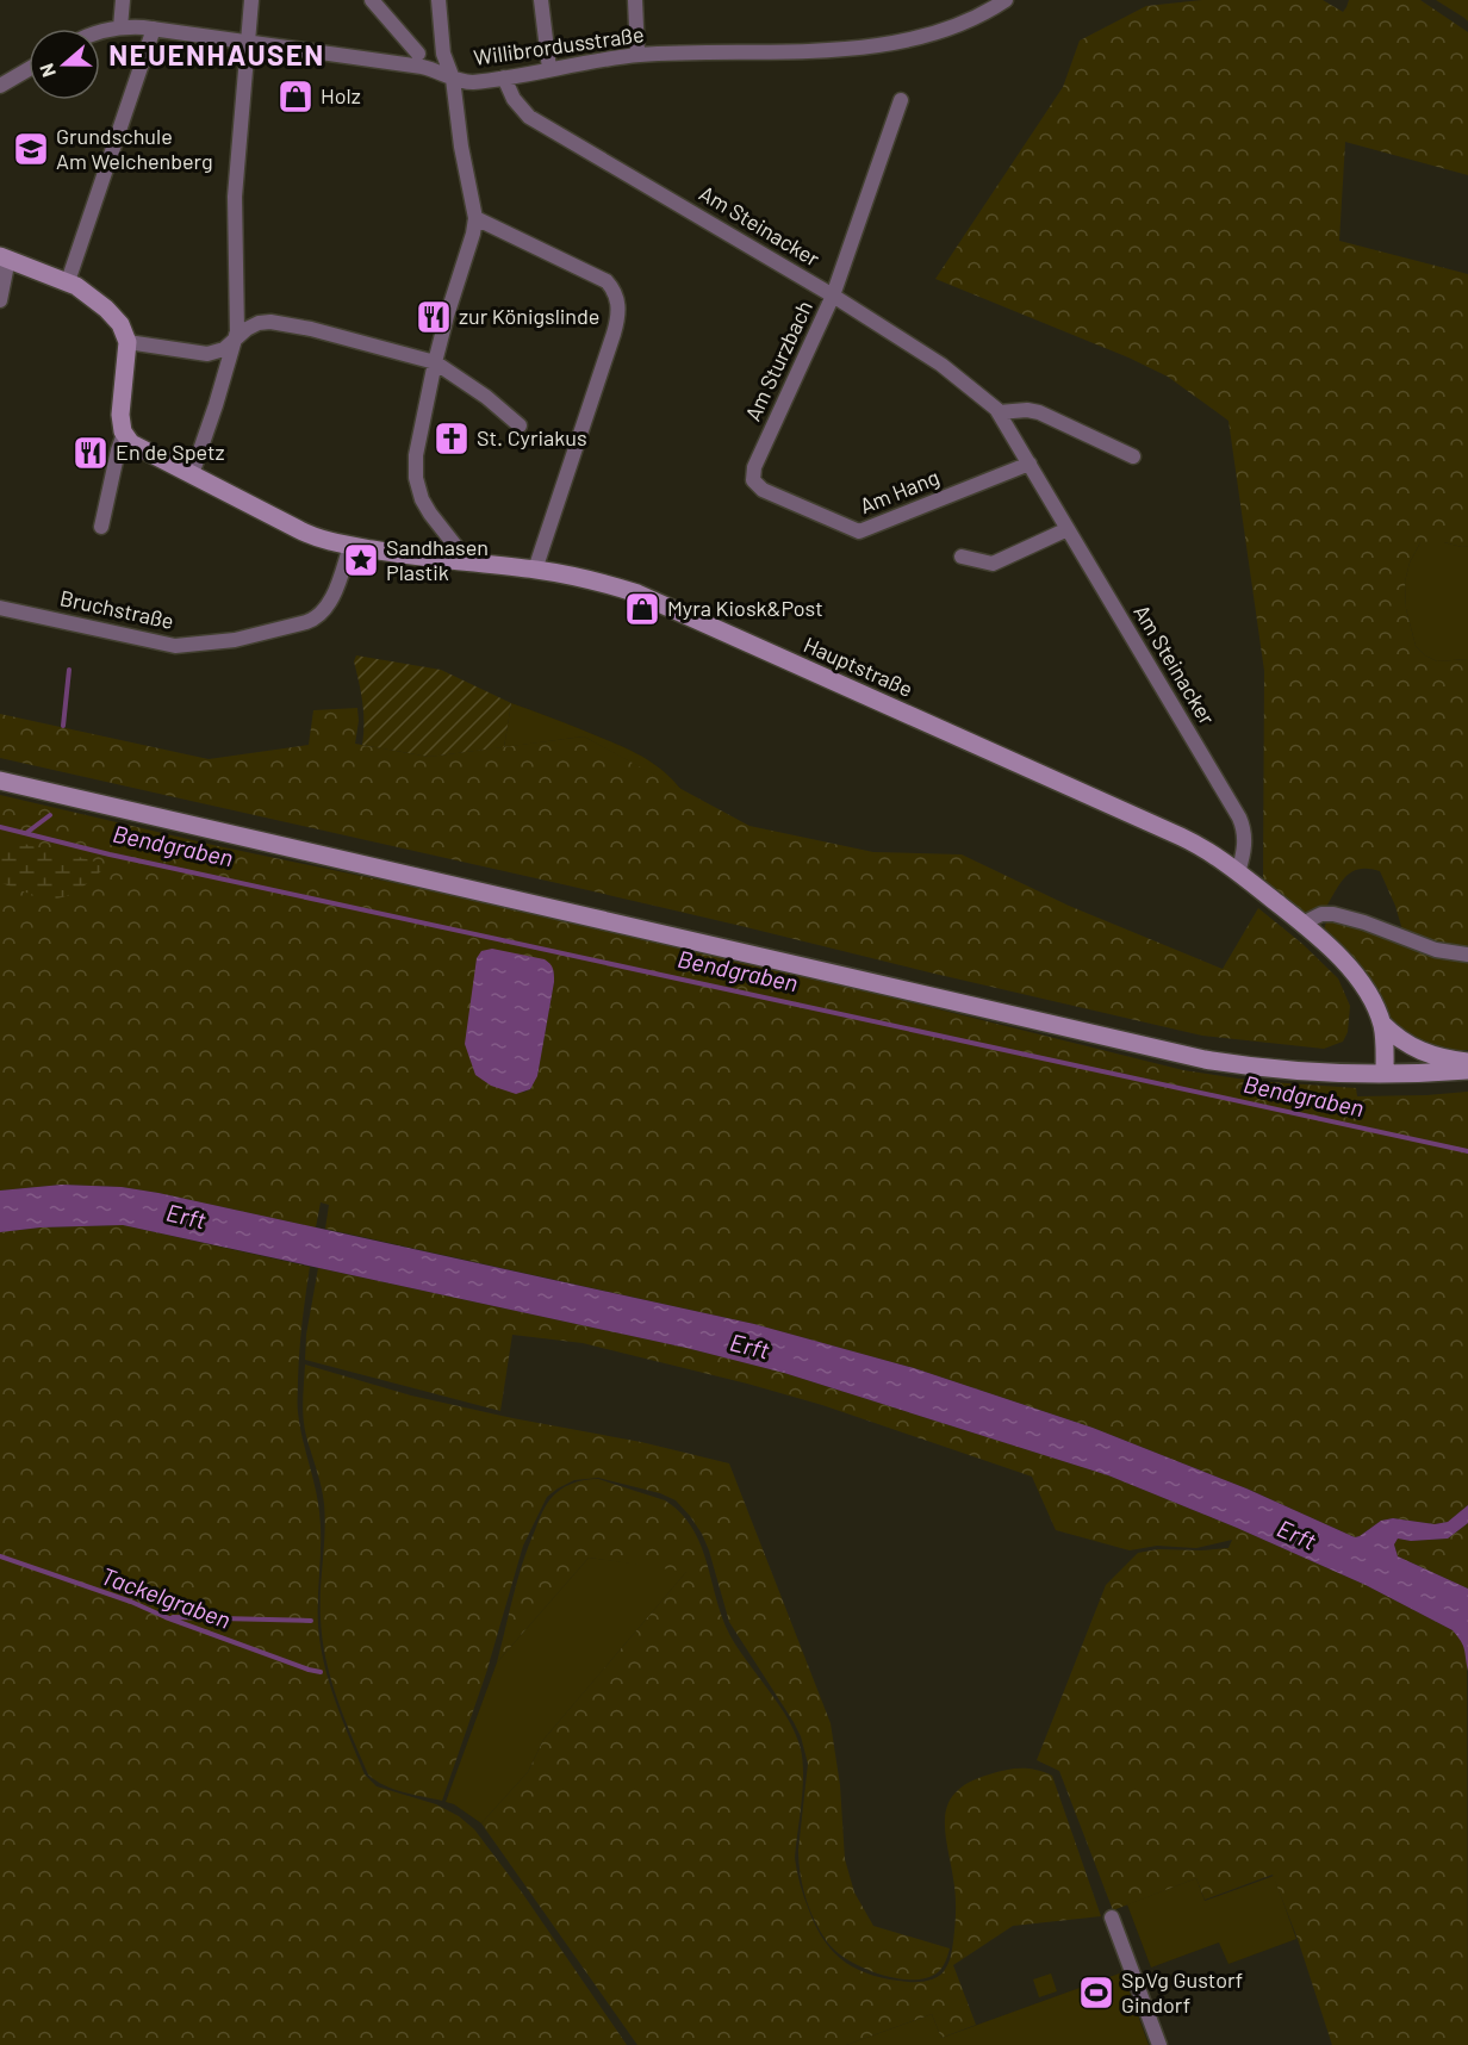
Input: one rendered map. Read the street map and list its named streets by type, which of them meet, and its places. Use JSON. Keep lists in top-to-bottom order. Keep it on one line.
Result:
{"streets":{"street":["Willibrordusstraße","Am Steinacker","Am Sturzbach","Am Hang","Bruchstraße","Hauptstraße"]},"crossings":[["Willibrordusstraße","Am Steinacker"],["Am Steinacker","Am Sturzbach"],["Am Steinacker","Am Hang"],["Am Steinacker","Hauptstraße"],["Am Sturzbach","Am Hang"],["Bruchstraße","Hauptstraße"]],"districts":["NEUENHAUSEN"],"water":["Bendgraben","Erft","Tackelgraben"],"places":{"shop":["Holz","Myra Kiosk&Post"],"school or university":["Grundschule Am Welchenberg"],"restaurant":["zur Königslinde","En de Spetz"],"church":["St. Cyriakus"],"place":["Sandhasen Plastik"],"sports":["SpVg Gustorf Gindorf"]},"north":"left"}
